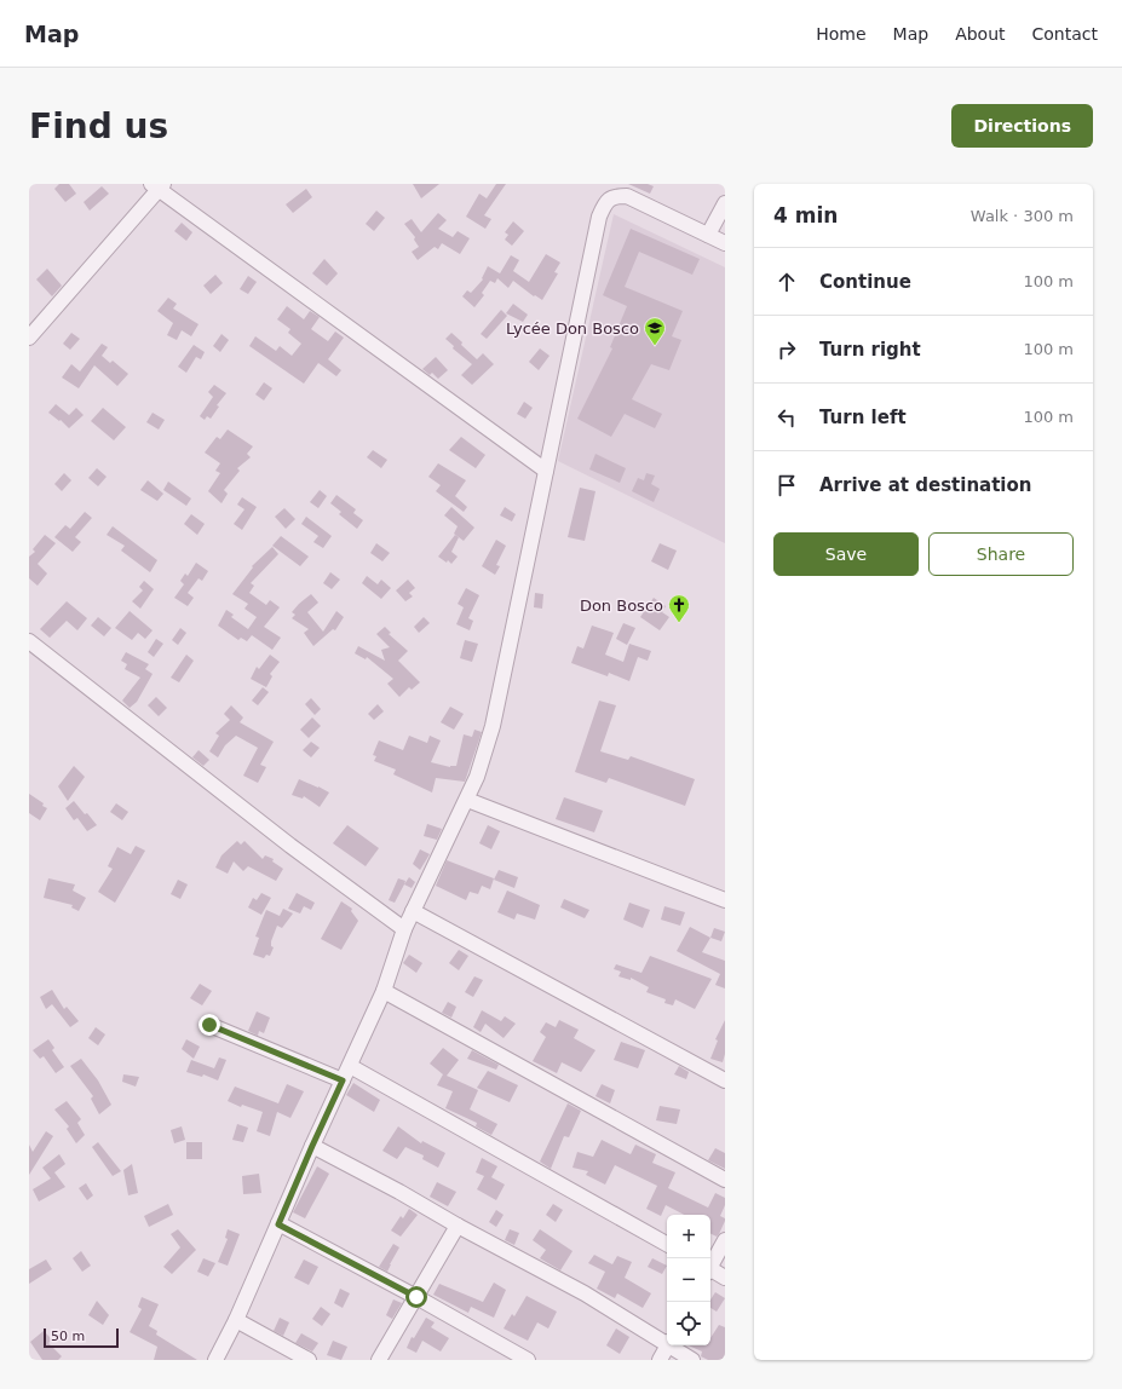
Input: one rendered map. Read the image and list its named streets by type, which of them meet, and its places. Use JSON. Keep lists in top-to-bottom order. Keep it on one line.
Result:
{"places":{"school or university":["Lycée Don Bosco"],"church":["Don Bosco"]},"scale_bar":"50 m","page":{"header":"Map","nav":["Home","Map","About","Contact"],"buttons":["Directions",["Save","Share"]],"title":"Find us","heading":["4 min","Walk · 300 m"],"list":[["Continue","100 m"],["Turn right","100 m"],["Turn left","100 m"],"Arrive at destination"],"map_buttons":["+","−"],"scale":"50 m"}}
